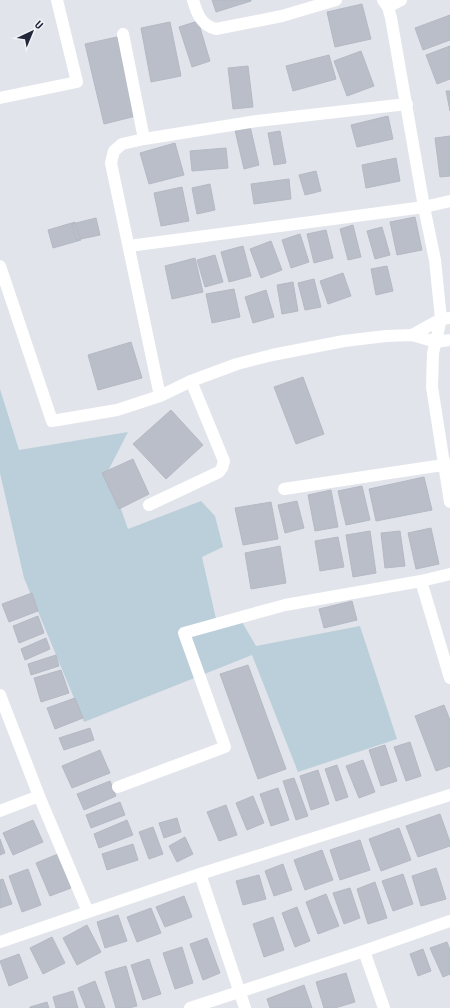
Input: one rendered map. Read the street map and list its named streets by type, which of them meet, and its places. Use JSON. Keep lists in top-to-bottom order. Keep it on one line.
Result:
{"north":"top right"}
